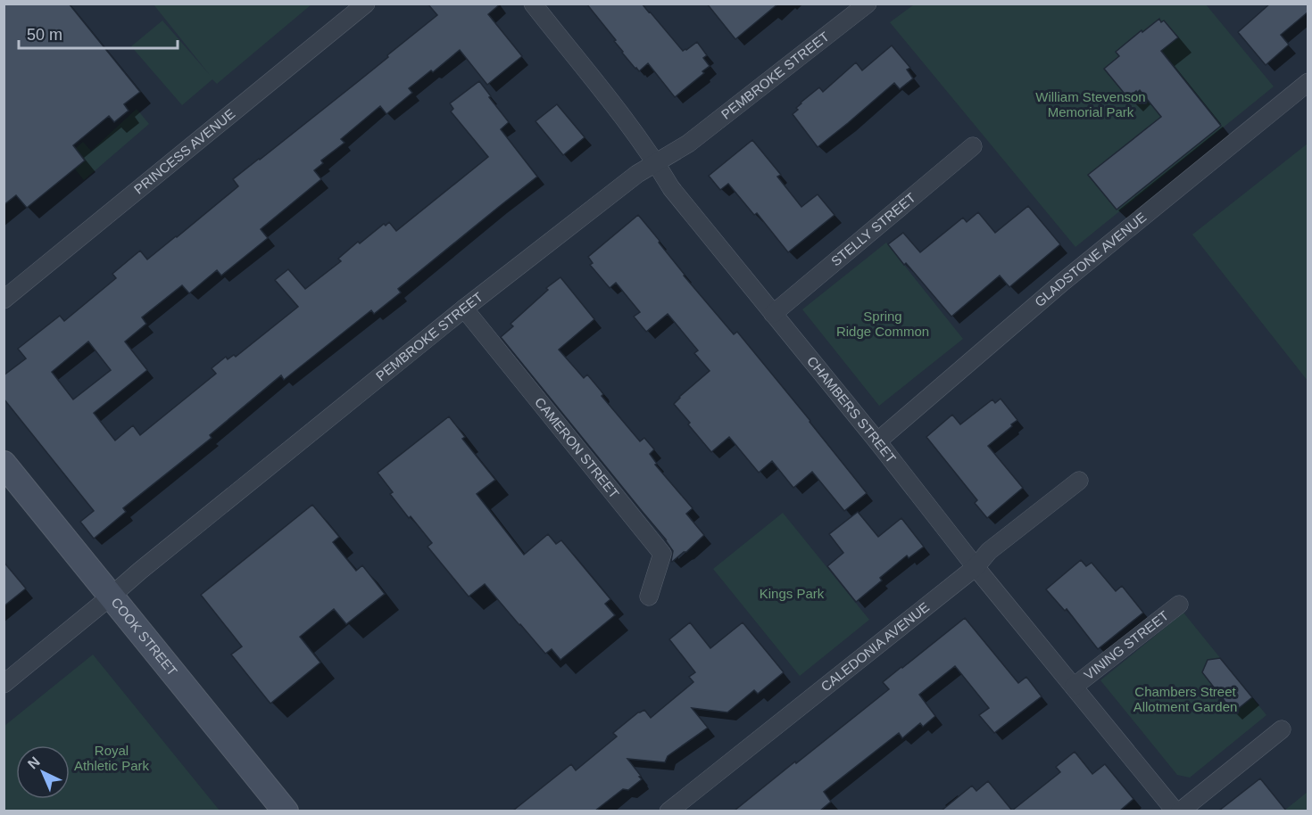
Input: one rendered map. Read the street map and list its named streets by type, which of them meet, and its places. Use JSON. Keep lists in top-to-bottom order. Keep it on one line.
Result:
{"streets":{"main road":["COOK STREET"],"street":["PEMBROKE STREET","PRINCESS AVENUE","STELLY STREET","GLADSTONE AVENUE","CHAMBERS STREET","CAMERON STREET","VINING STREET","CALEDONIA AVENUE"]},"crossings":[["PEMBROKE STREET","CHAMBERS STREET"],["PEMBROKE STREET","CAMERON STREET"],["PEMBROKE STREET","COOK STREET"],["STELLY STREET","CHAMBERS STREET"],["GLADSTONE AVENUE","CHAMBERS STREET"],["CHAMBERS STREET","VINING STREET"],["CHAMBERS STREET","CALEDONIA AVENUE"]],"parks":["William Stevenson Memorial Park","Spring Ridge Common","Kings Park","Chambers Street Allotment Garden","Royal Athletic Park"],"scale_bar":"50 m","north":"top left"}
